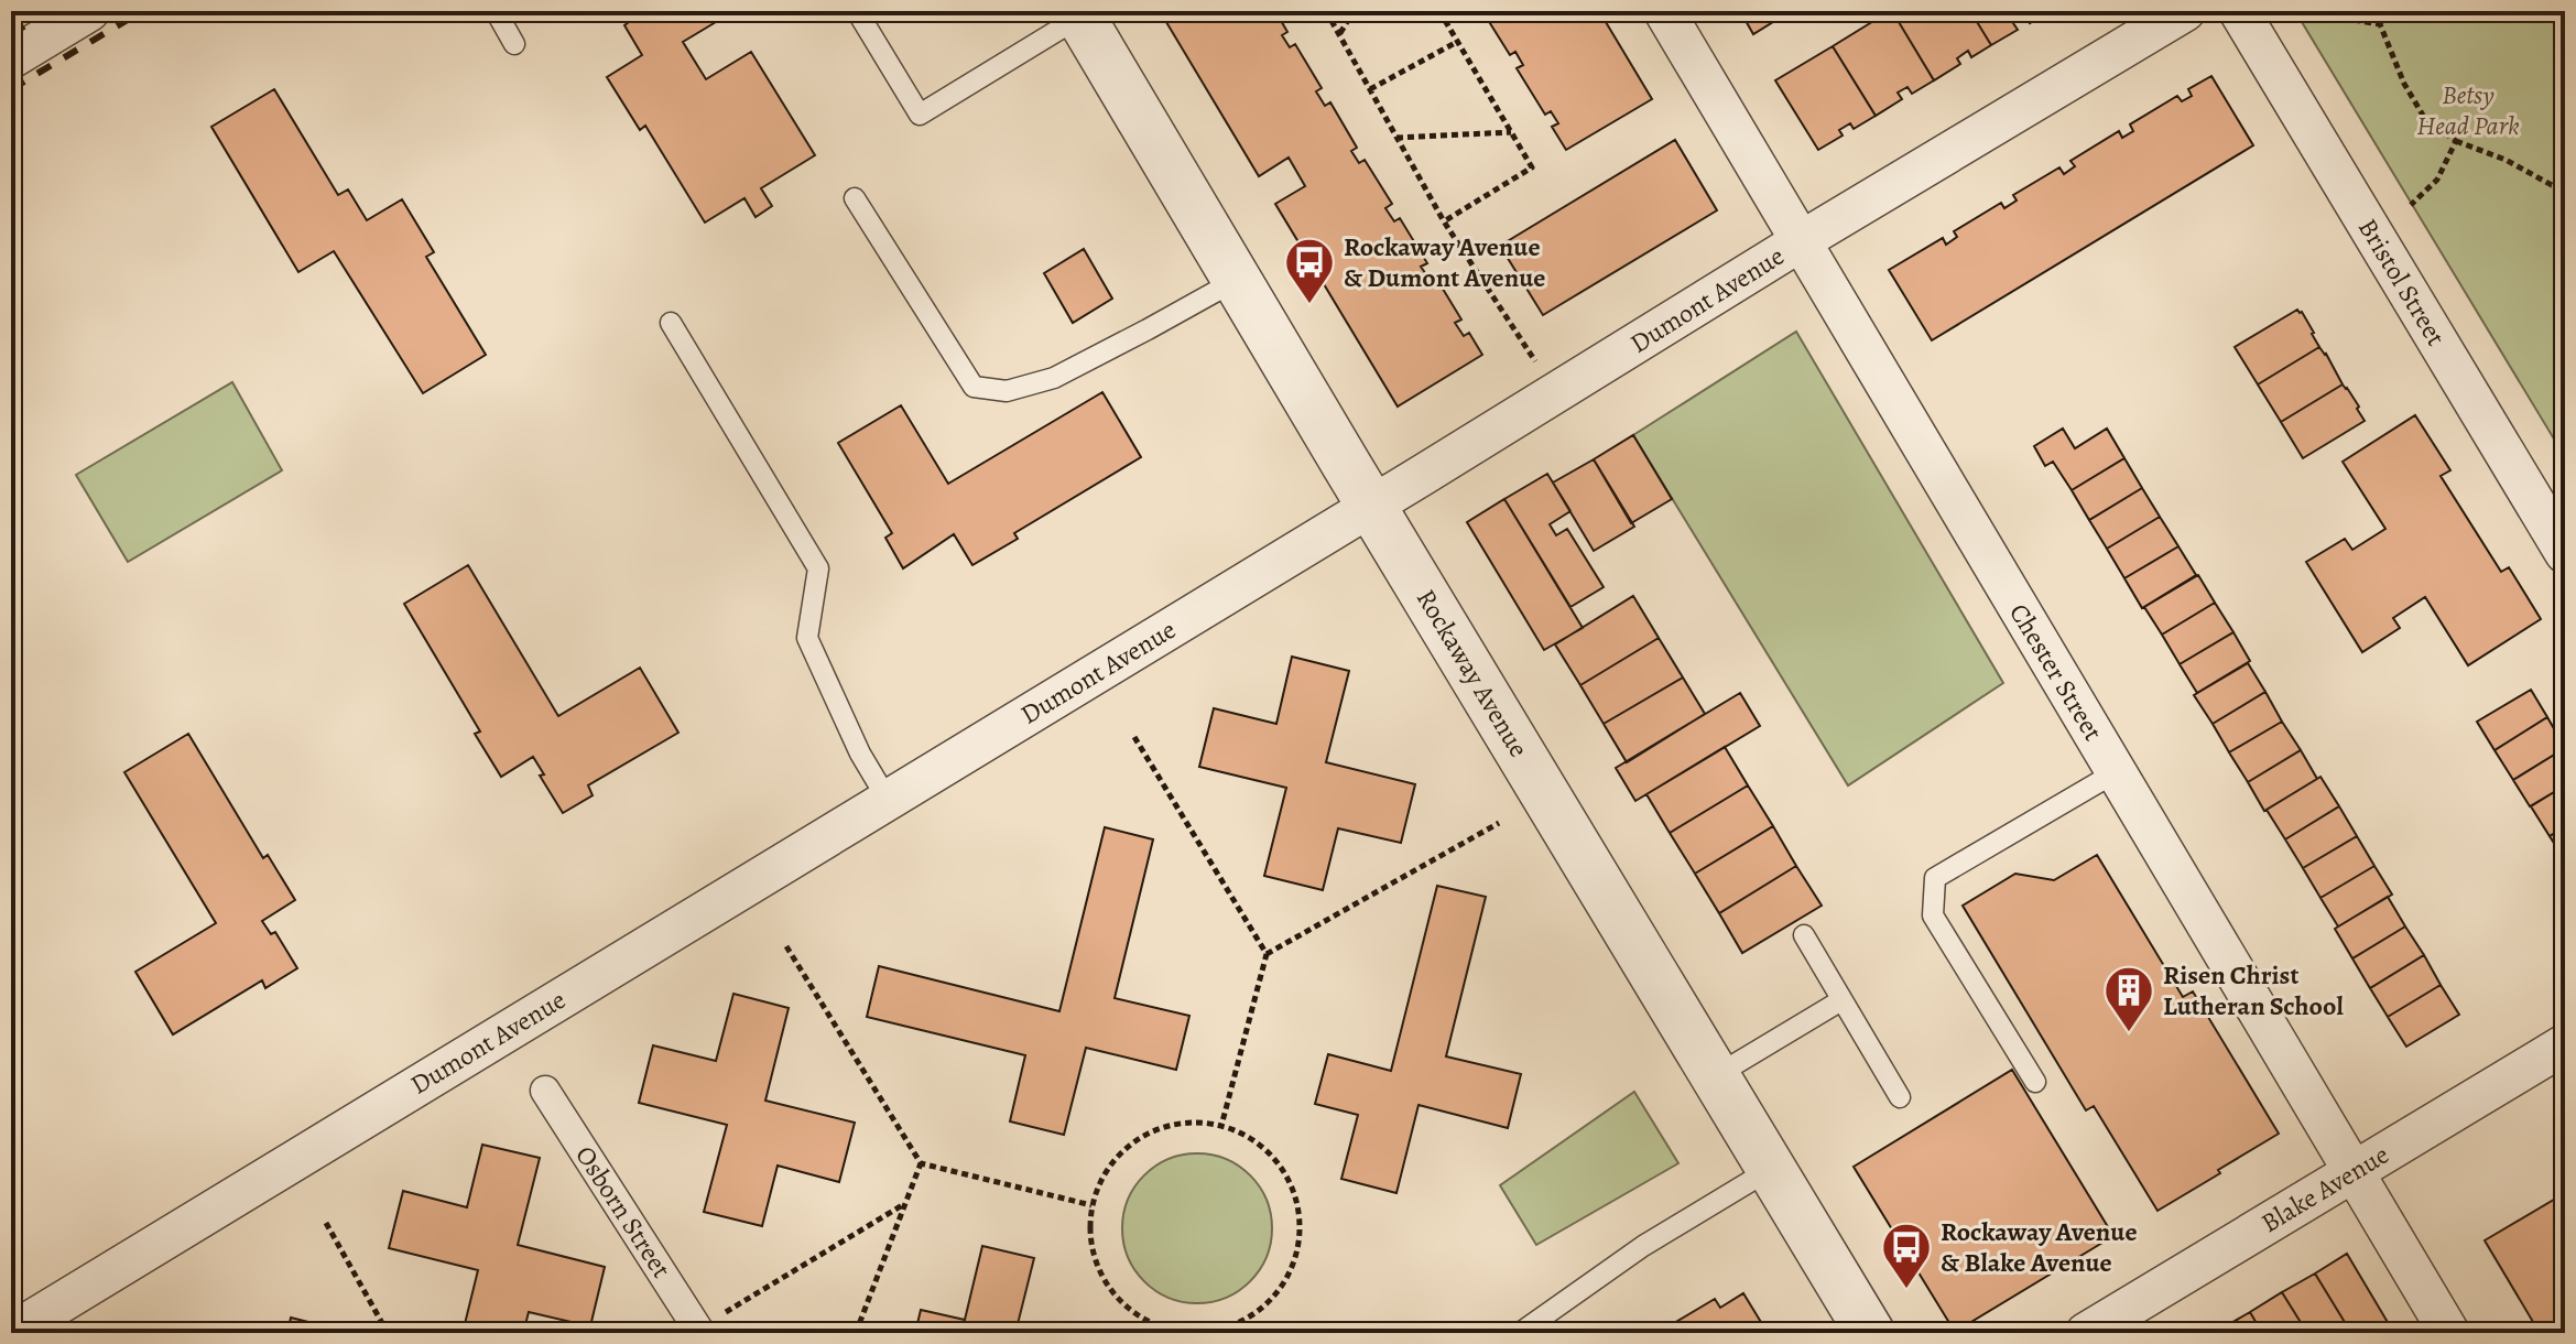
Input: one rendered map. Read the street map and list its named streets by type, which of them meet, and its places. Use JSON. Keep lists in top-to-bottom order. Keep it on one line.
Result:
{"streets":{"street":["Bristol Street","Dumont Avenue","Chester Street","Rockaway Avenue","Blake Avenue","Osborn Street"]},"crossings":[["Dumont Avenue","Chester Street"],["Dumont Avenue","Rockaway Avenue"],["Chester Street","Blake Avenue"]],"parks":["Betsy Head Park"],"places":{"bus stop":["Rockaway Avenue & Dumont Avenue","Rockaway Avenue & Blake Avenue"],"building":["Risen Christ Lutheran School"]}}
